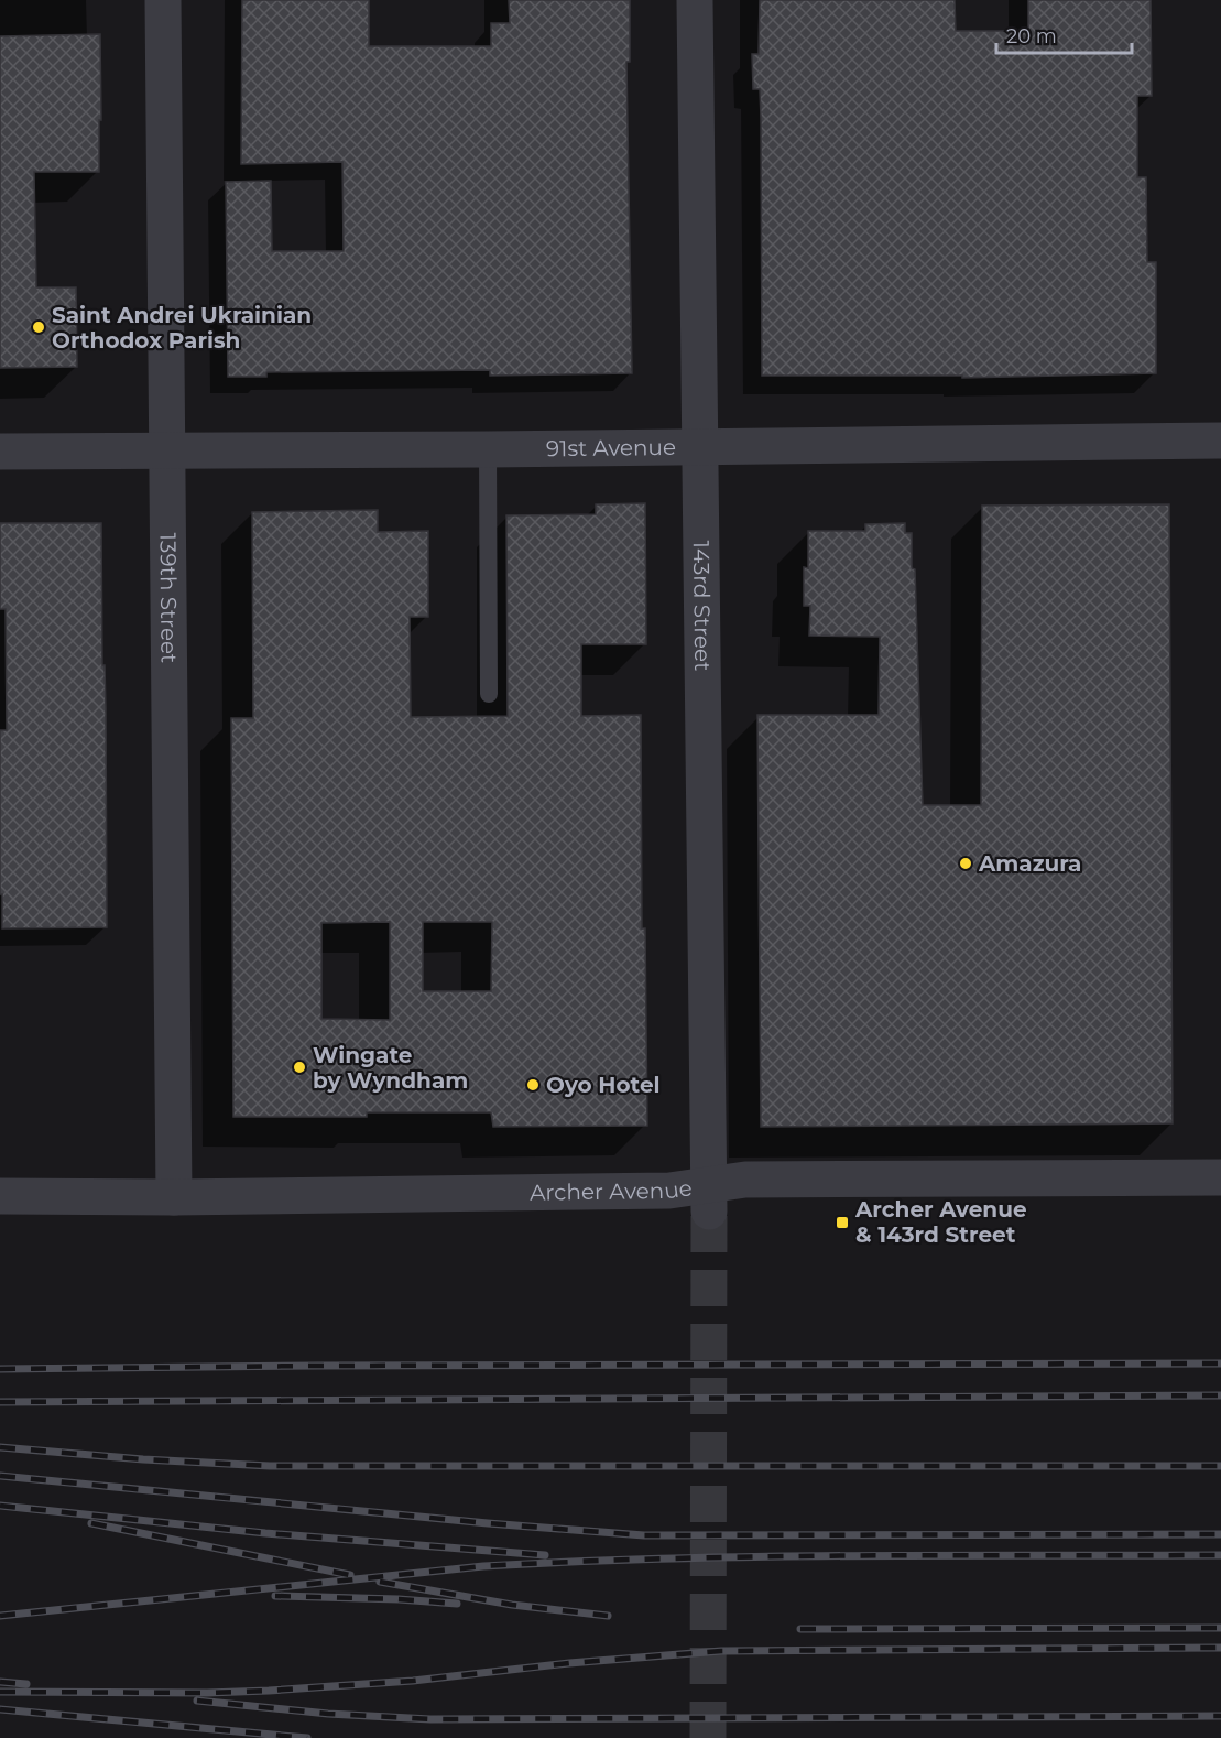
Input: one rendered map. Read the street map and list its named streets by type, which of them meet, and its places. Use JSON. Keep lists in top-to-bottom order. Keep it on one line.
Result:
{"streets":{"street":["91st Avenue","139th Street","143rd Street","Archer Avenue"]},"crossings":[["91st Avenue","139th Street"],["91st Avenue","143rd Street"],["139th Street","Archer Avenue"],["143rd Street","Archer Avenue"]],"places":{"other":["Saint Andrei Ukrainian Orthodox Parish","Amazura","Wingate by Wyndham","Oyo Hotel"],"transit":["Archer Avenue & 143rd Street"]},"scale_bar":"20 m"}
